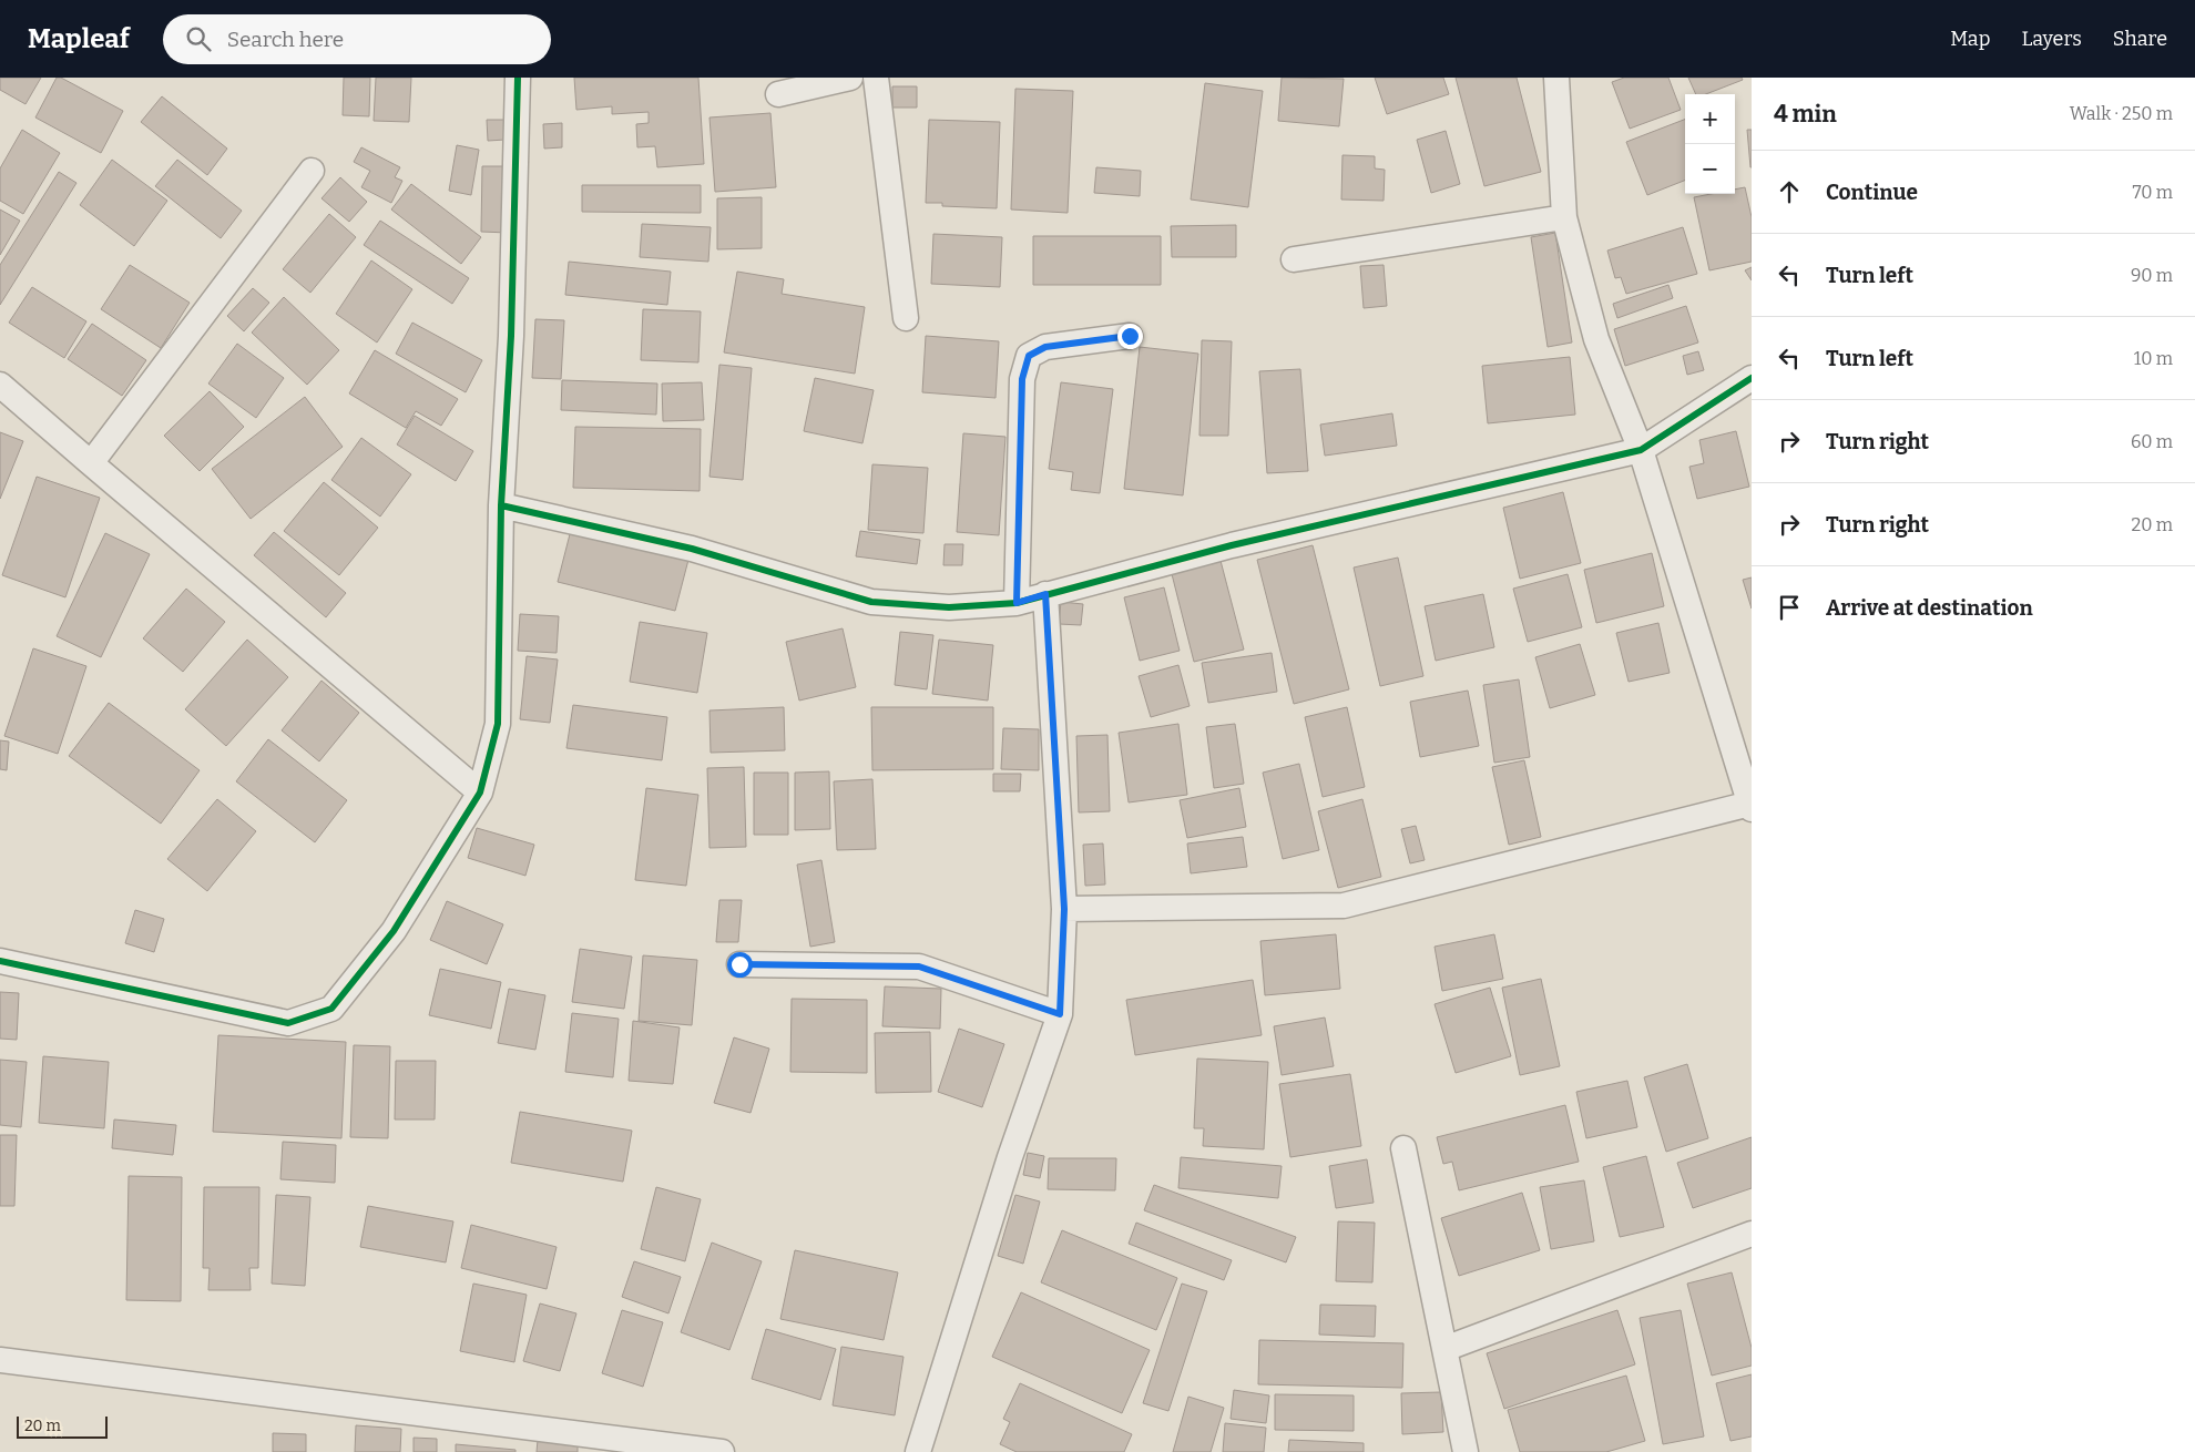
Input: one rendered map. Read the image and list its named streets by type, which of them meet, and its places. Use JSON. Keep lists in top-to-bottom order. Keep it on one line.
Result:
{"scale_bar":"20 m","page":{"header":"Mapleaf","search":"Search here","nav":["Map","Layers","Share"],"heading":["4 min","Walk · 250 m"],"map_buttons":["+","−"],"list":[["Continue","70 m"],["Turn left","90 m"],["Turn left","10 m"],["Turn right","60 m"],["Turn right","20 m"],"Arrive at destination"],"scale":"20 m"}}
